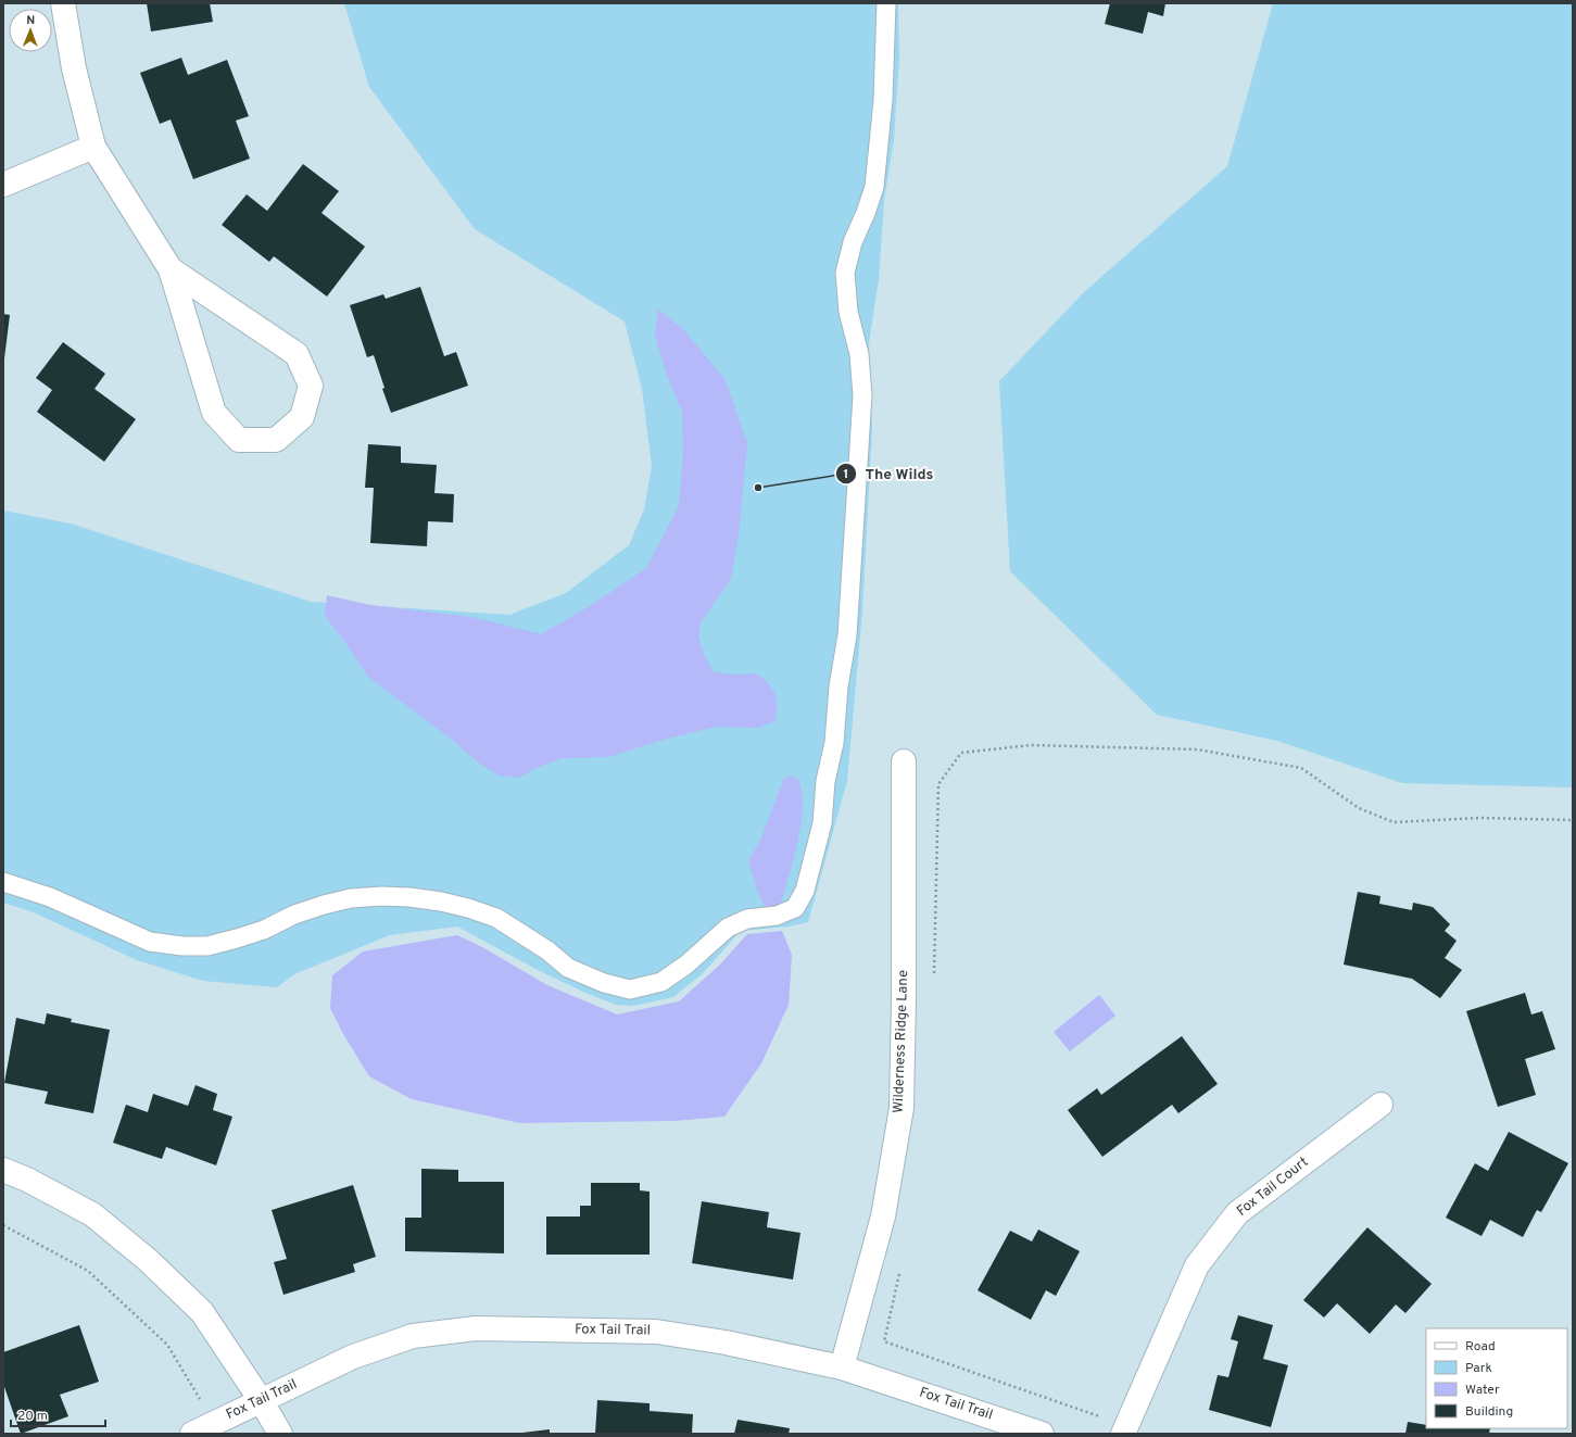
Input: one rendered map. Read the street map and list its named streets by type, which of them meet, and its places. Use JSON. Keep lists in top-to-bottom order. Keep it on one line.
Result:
{"streets":{"street":["Wilderness Ridge Lane","Fox Tail Court","Fox Tail Trail"]},"crossings":[["Wilderness Ridge Lane","Fox Tail Trail"]],"places":["The Wilds"],"legend":["Road","Park","Water","Building"],"scale_bar":"20 m","north":"top"}
